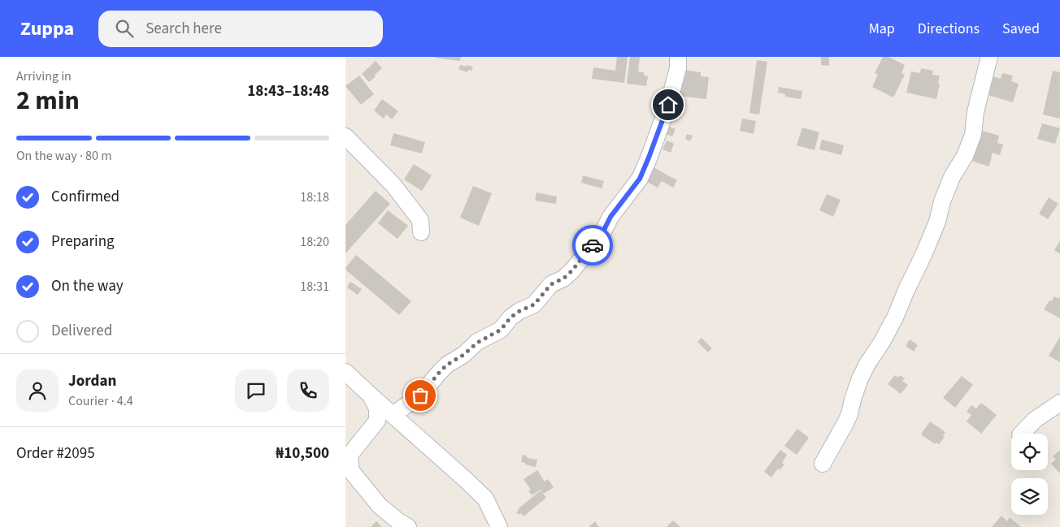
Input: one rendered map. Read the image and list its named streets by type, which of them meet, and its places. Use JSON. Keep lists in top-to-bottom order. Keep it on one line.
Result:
{"page":{"header":"Zuppa","search":"Search here","nav":["Map","Directions","Saved"],"heading":["2 min","Arriving in","18:43–18:48"],"panel":["Jordan","Courier · 4.4","Order #2095","₦10,500"],"bar":"On the way · 80 m","list":[["Confirmed","18:18"],["Preparing","18:20"],["On the way","18:31"],"Delivered"]}}
